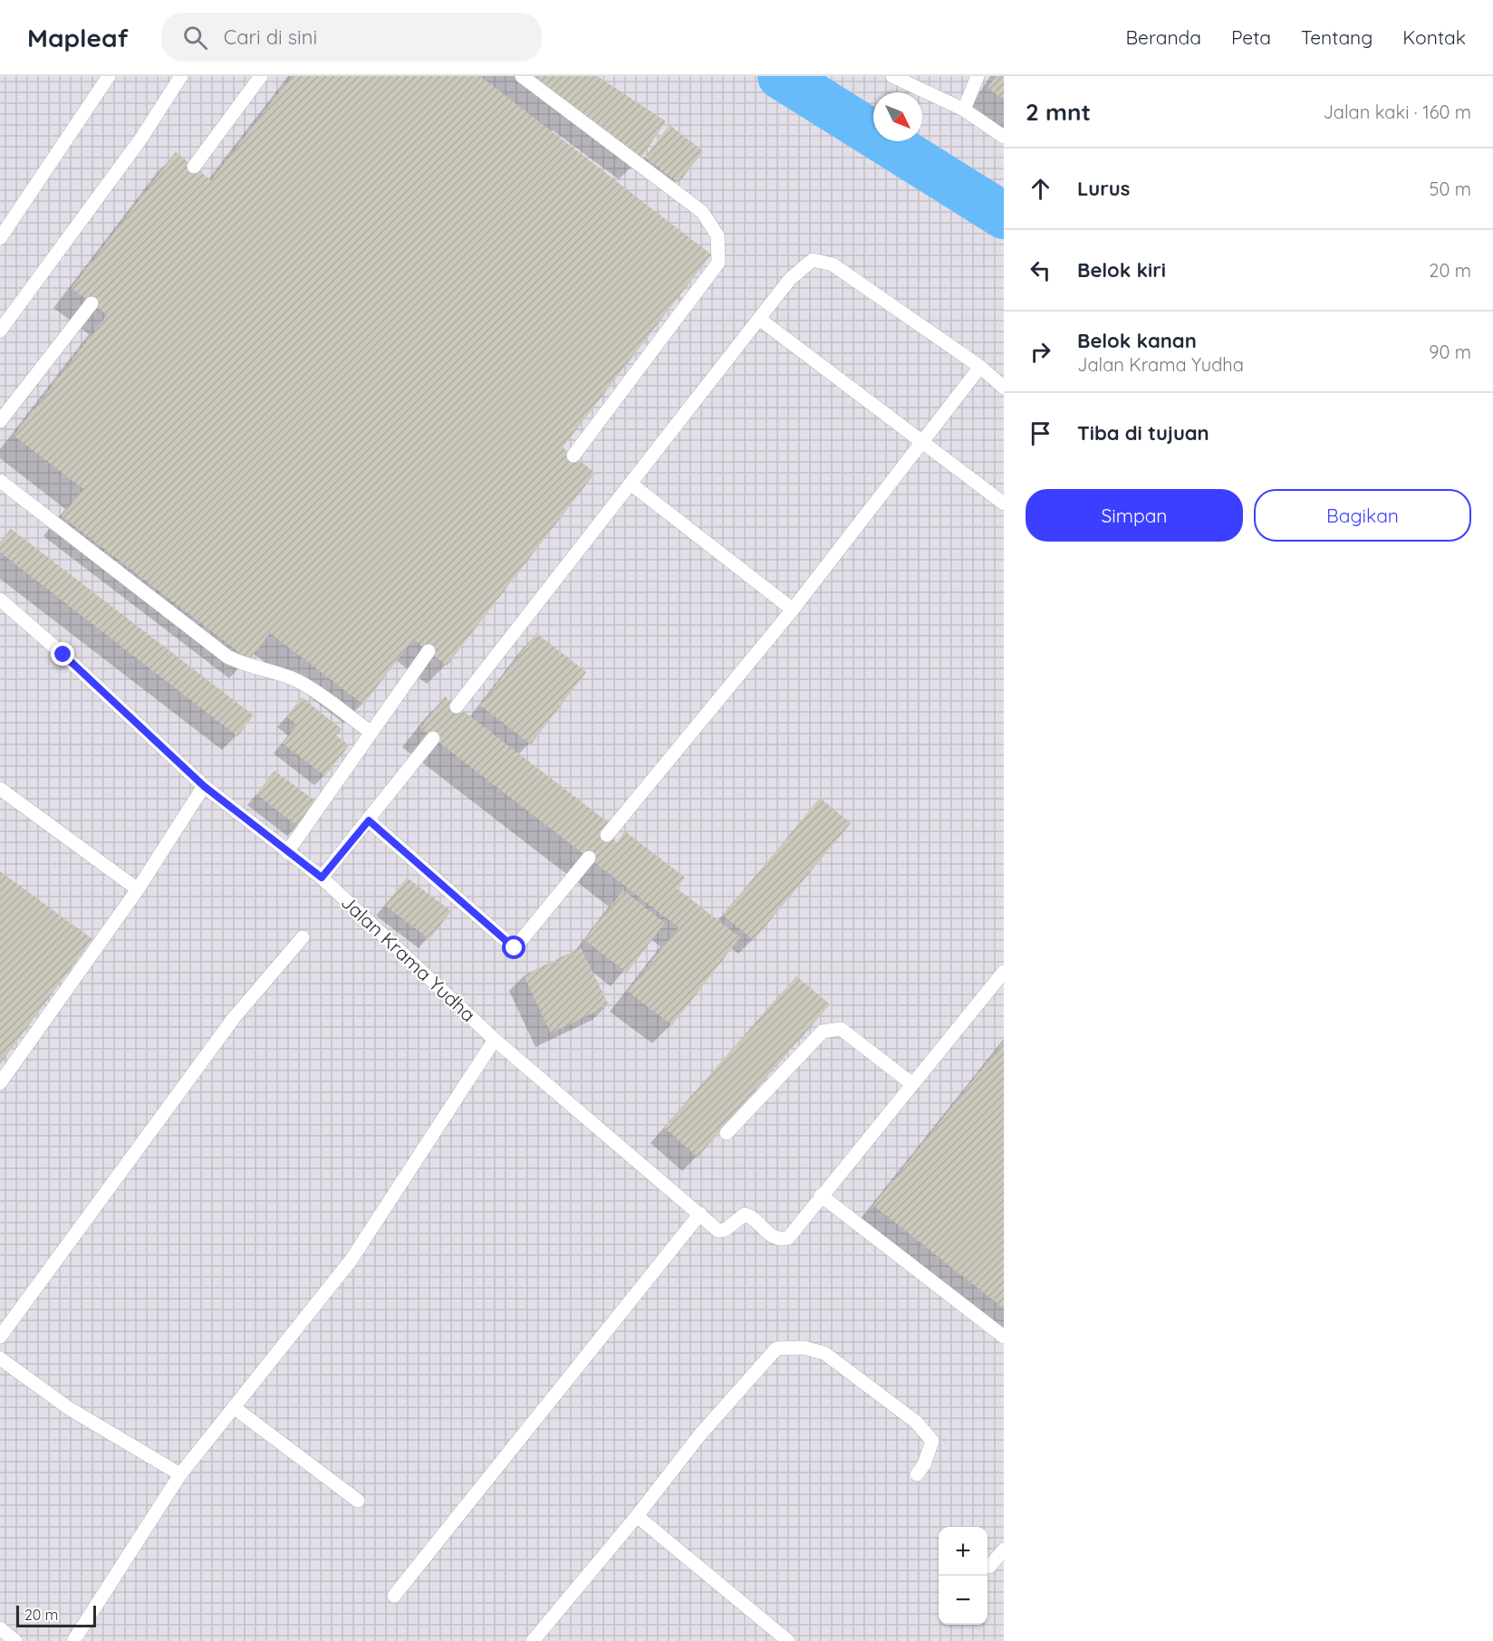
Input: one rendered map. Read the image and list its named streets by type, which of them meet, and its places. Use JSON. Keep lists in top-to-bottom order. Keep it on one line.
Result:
{"streets":{"lane":["Jalan Krama Yudha"]},"scale_bar":"20 m","north":"bottom right","page":{"header":"Mapleaf","search":"Cari di sini","nav":["Beranda","Peta","Tentang","Kontak"],"heading":["2 mnt","Jalan kaki · 160 m"],"list":[["Lurus","50 m"],["Belok kiri","20 m"],["Belok kanan","Jalan Krama Yudha","90 m"],"Tiba di tujuan"],"buttons":["Simpan","Bagikan"],"map_buttons":["+","−"],"scale":"20 m"}}
